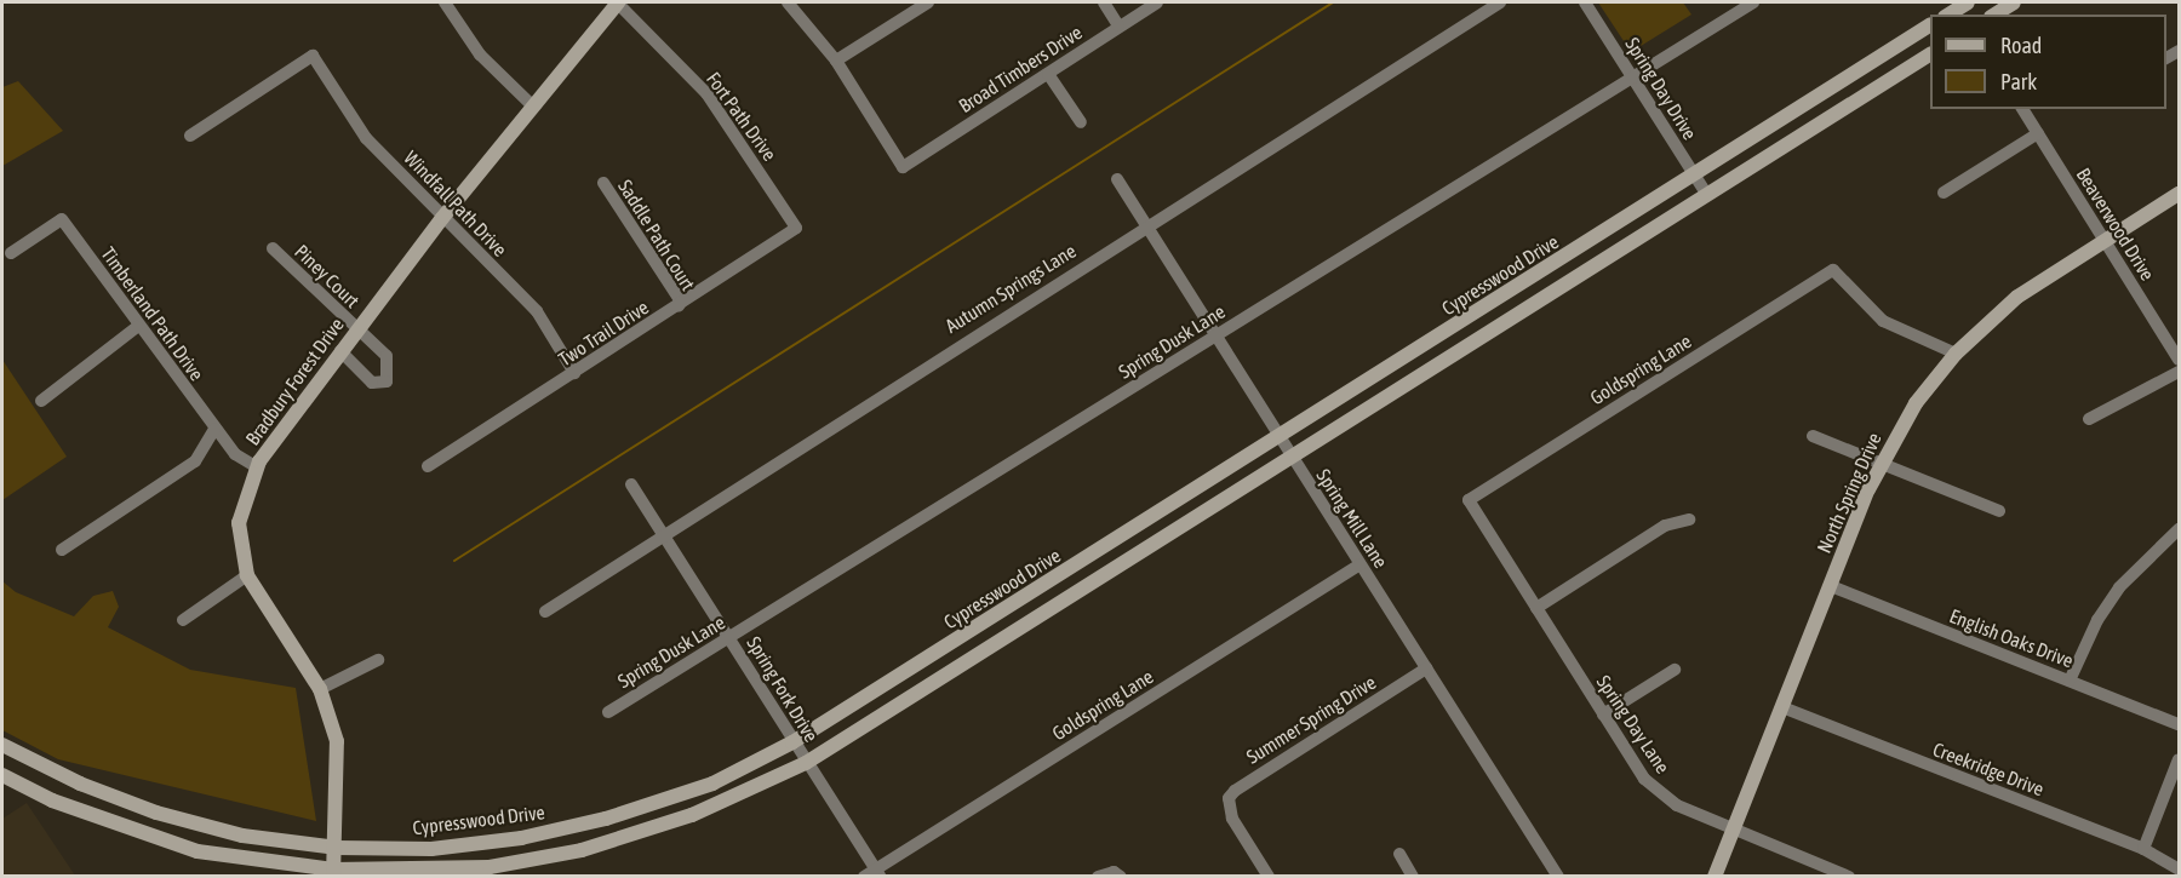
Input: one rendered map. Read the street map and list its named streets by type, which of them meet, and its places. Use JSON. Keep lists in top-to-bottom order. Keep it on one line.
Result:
{"streets":{"main road":["Cypresswood Drive","Bradbury Forest Drive","North Spring Drive"],"street":["Broad Timbers Drive","Spring Day Drive","Fort Path Drive","Windfall Path Drive","Beaverwood Drive","Saddle Path Court","Piney Court","Autumn Springs Lane","Timberland Path Drive","Two Trail Drive","Spring Dusk Lane","Goldspring Lane","Spring Mill Lane","English Oaks Drive","Spring Fork Drive","Summer Spring Drive","Spring Day Lane","Creekridge Drive"]},"crossings":[["Spring Day Drive","Cypresswood Drive"],["Spring Day Drive","Spring Dusk Lane"],["Fort Path Drive","Two Trail Drive"],["Fort Path Drive","Bradbury Forest Drive"],["Windfall Path Drive","Two Trail Drive"],["Windfall Path Drive","Bradbury Forest Drive"],["Beaverwood Drive","North Spring Drive"],["Saddle Path Court","Two Trail Drive"],["Cypresswood Drive","Bradbury Forest Drive"],["Cypresswood Drive","Spring Mill Lane"],["Cypresswood Drive","Spring Fork Drive"],["Piney Court","Bradbury Forest Drive"],["Autumn Springs Lane","Spring Mill Lane"],["Autumn Springs Lane","Spring Fork Drive"],["Timberland Path Drive","Bradbury Forest Drive"],["Spring Dusk Lane","Spring Mill Lane"],["Spring Dusk Lane","Spring Fork Drive"],["Goldspring Lane","North Spring Drive"],["Goldspring Lane","Spring Mill Lane"],["Goldspring Lane","Spring Fork Drive"],["Goldspring Lane","Spring Day Lane"],["North Spring Drive","English Oaks Drive"],["North Spring Drive","Spring Day Lane"],["North Spring Drive","Creekridge Drive"],["Spring Mill Lane","Summer Spring Drive"]],"legend":["Road","Park"]}
